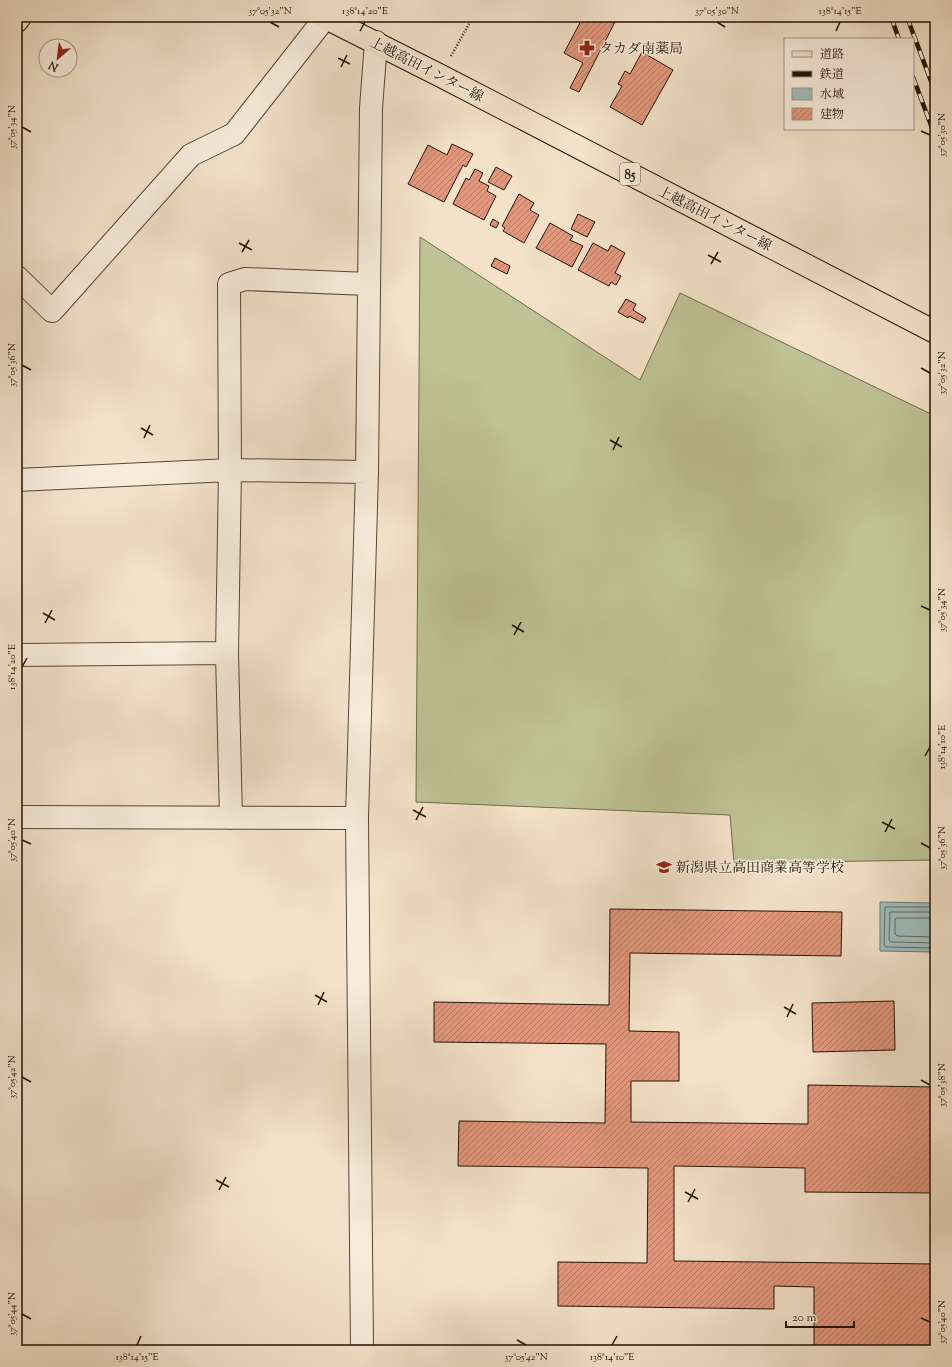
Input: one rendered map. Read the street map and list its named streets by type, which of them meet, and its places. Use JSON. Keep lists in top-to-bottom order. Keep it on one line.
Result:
{"streets":{"main road":["上越高田インター線","85"]},"places":{"pharmacy":["タカダ南薬局"],"school or university":["新潟県立高田商業高等学校"]},"legend":["道路","鉄道","水域","建物"],"scale_bar":"20 m","north":"bottom left","coordinates":["37°05'32\"N","138°14'20\"E","37°05'30\"N","138°14'15\"E","37°05'34\"N","37°05'36\"N","138°14'10\"E","37°05'40\"N","37°05'42\"N","37°05'38\"N","37°05'44\"N"]}
